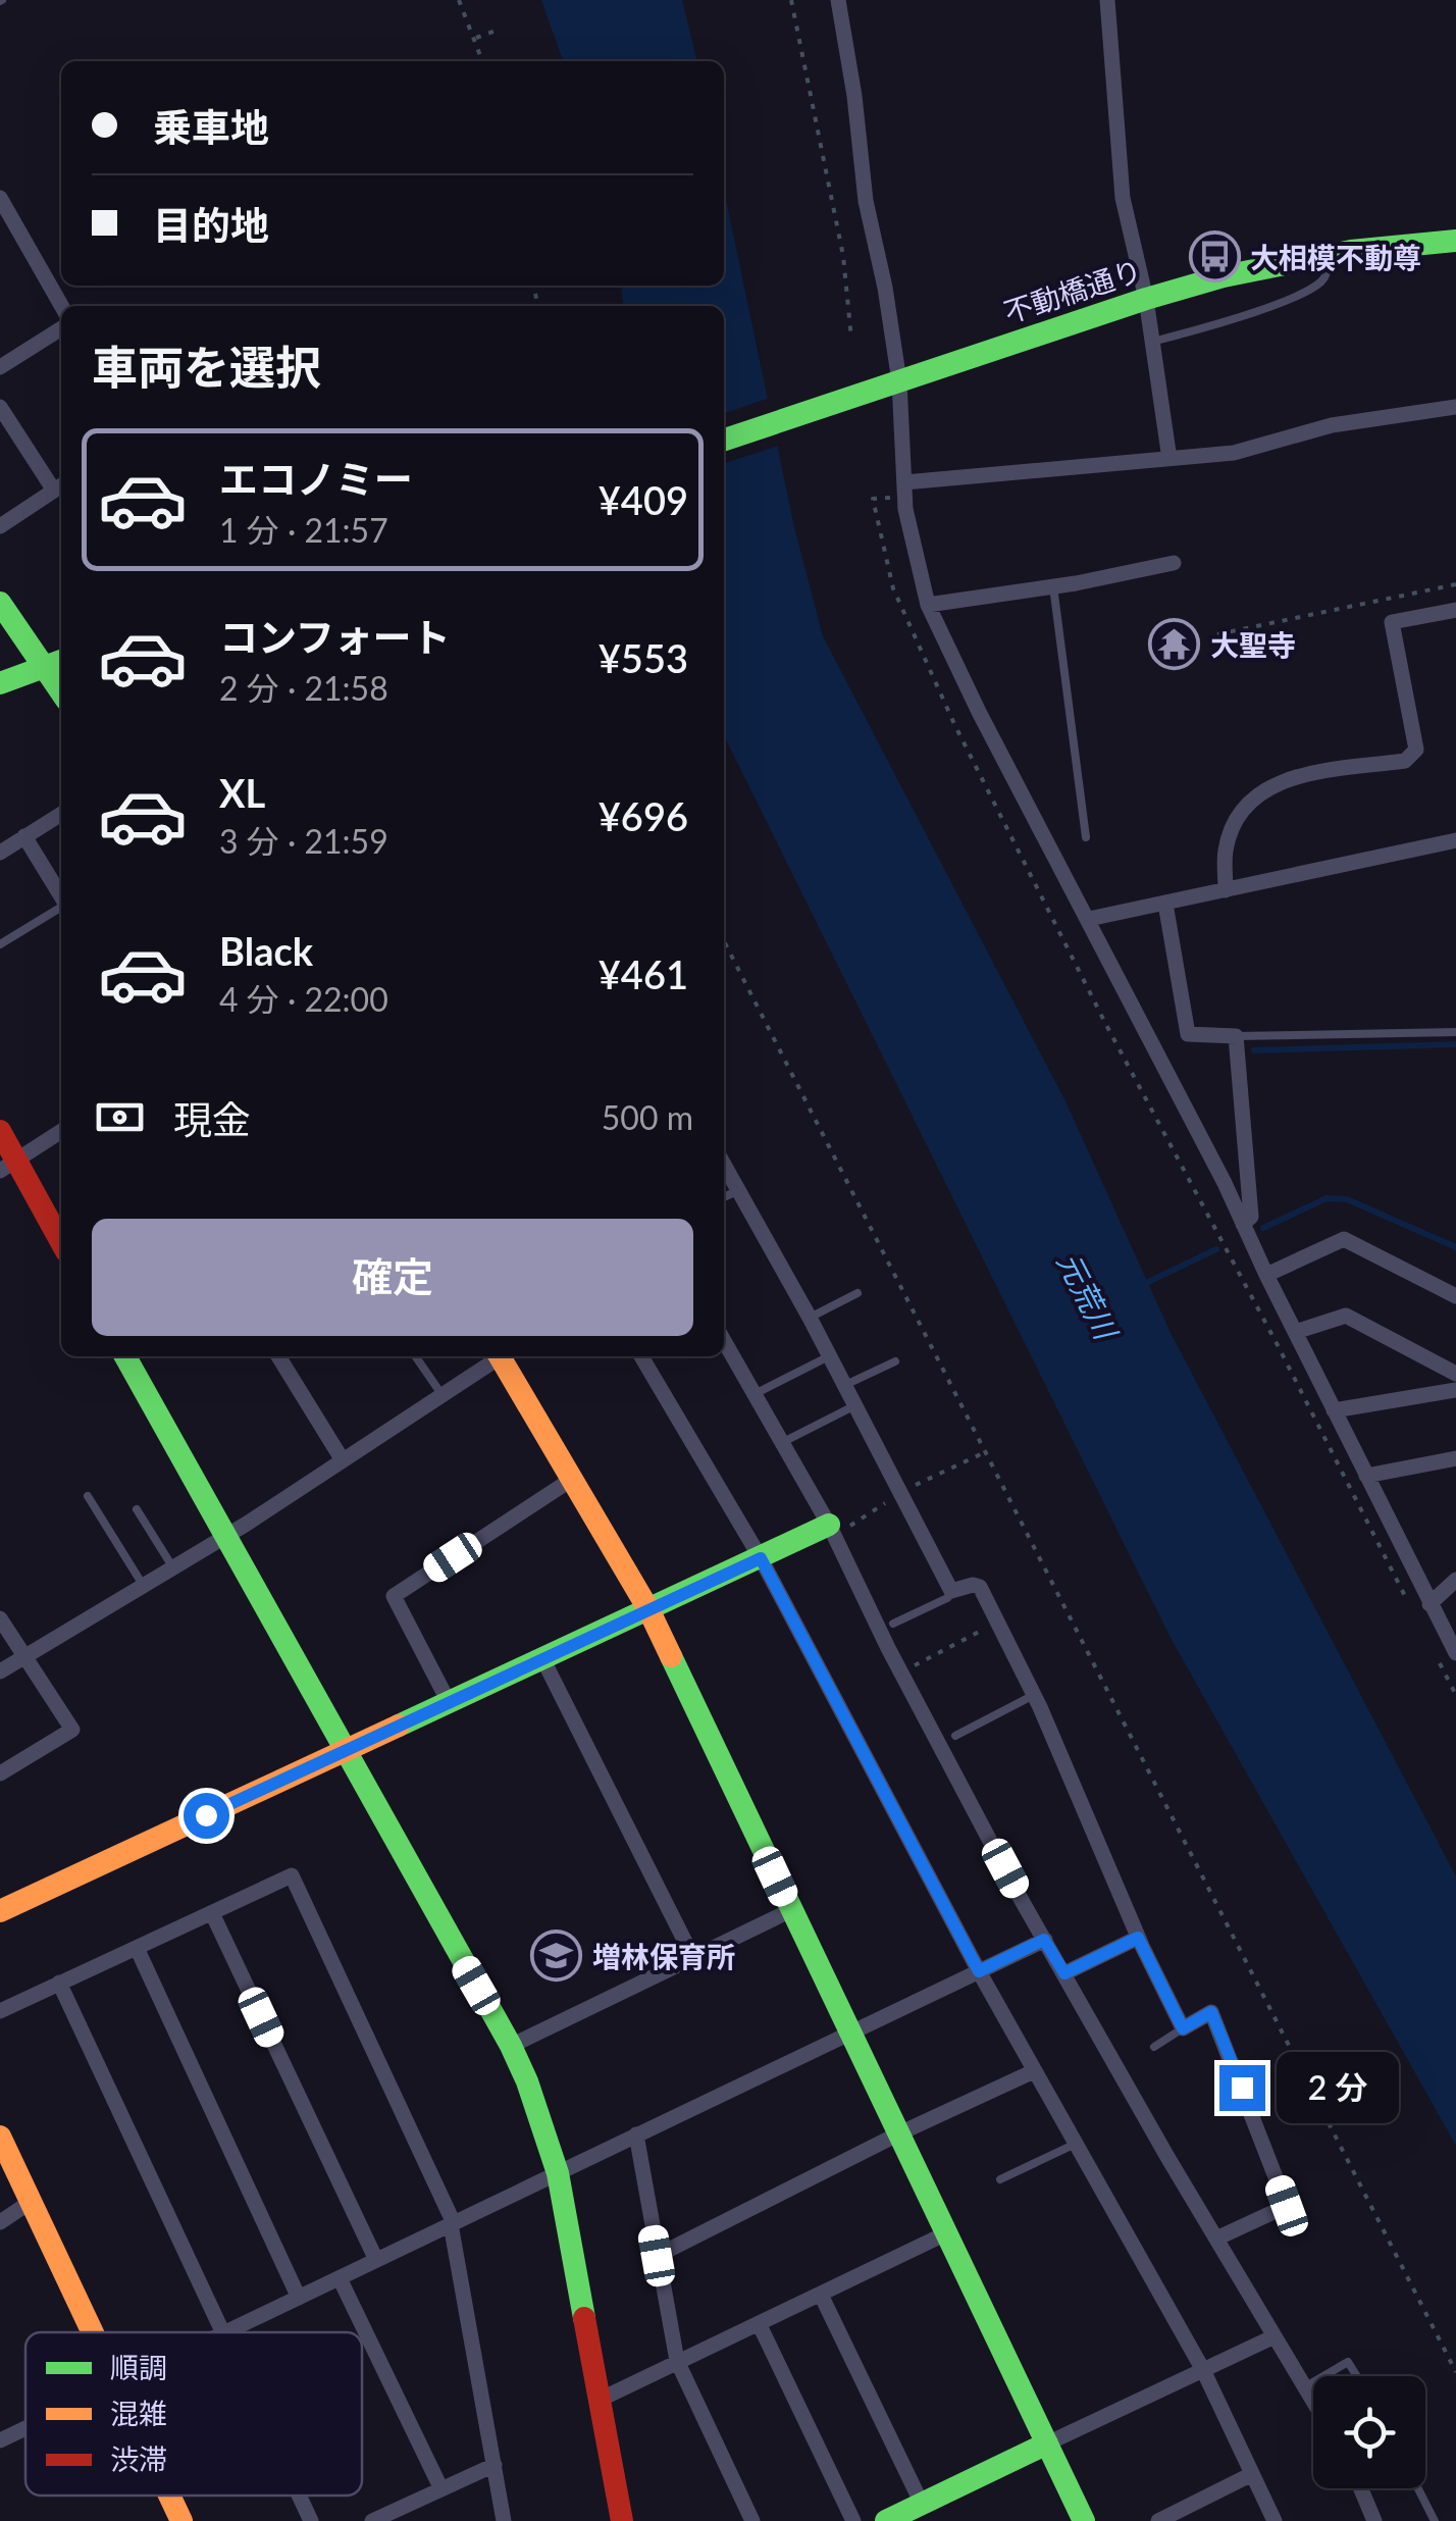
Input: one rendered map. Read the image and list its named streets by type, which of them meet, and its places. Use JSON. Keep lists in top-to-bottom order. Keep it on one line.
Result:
{"streets":{"street":["不動橋通り"]},"water":["元荒川"],"places":{"bus stop":["大相模不動尊"],"temple":["大聖寺"],"school or university":["増林保育所"]},"legend":["順調","混雑","渋滞"],"page":{"banner":["乗車地","目的地"],"heading":"車両を選択","list":[{"name":"エコノミー","note":"1 分 · 21:57","value":"¥409"},{"name":"コンフォート","note":"2 分 · 21:58","value":"¥553"},{"name":"XL","note":"3 分 · 21:59","value":"¥696"},{"name":"Black","note":"4 分 · 22:00","value":"¥461"}],"pay":["現金","500 m"],"buttons":"確定","bubble":"2 分"}}
